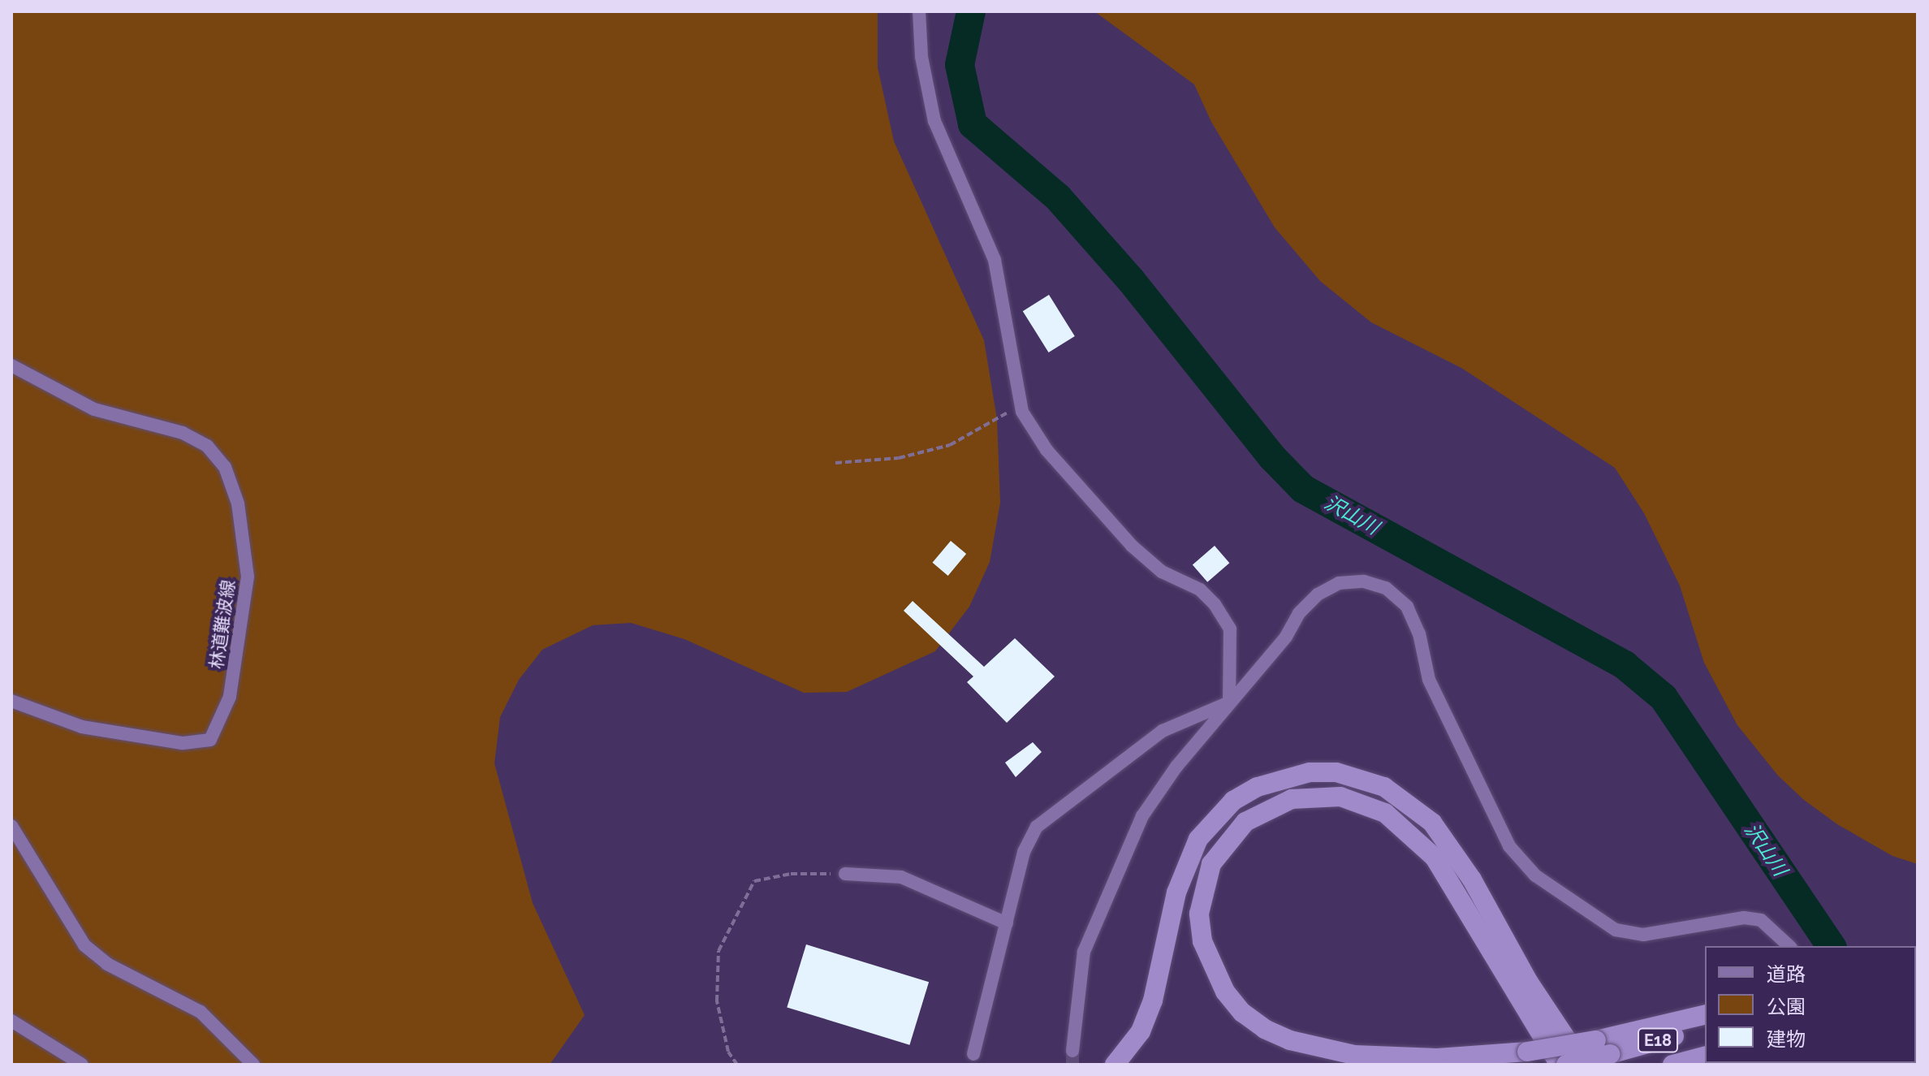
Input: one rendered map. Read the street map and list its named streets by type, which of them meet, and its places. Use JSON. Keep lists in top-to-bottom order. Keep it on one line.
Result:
{"streets":{"highway":["E18"],"street":["林道難波線"]},"water":["沢山川"],"legend":["道路","公園","建物"]}
